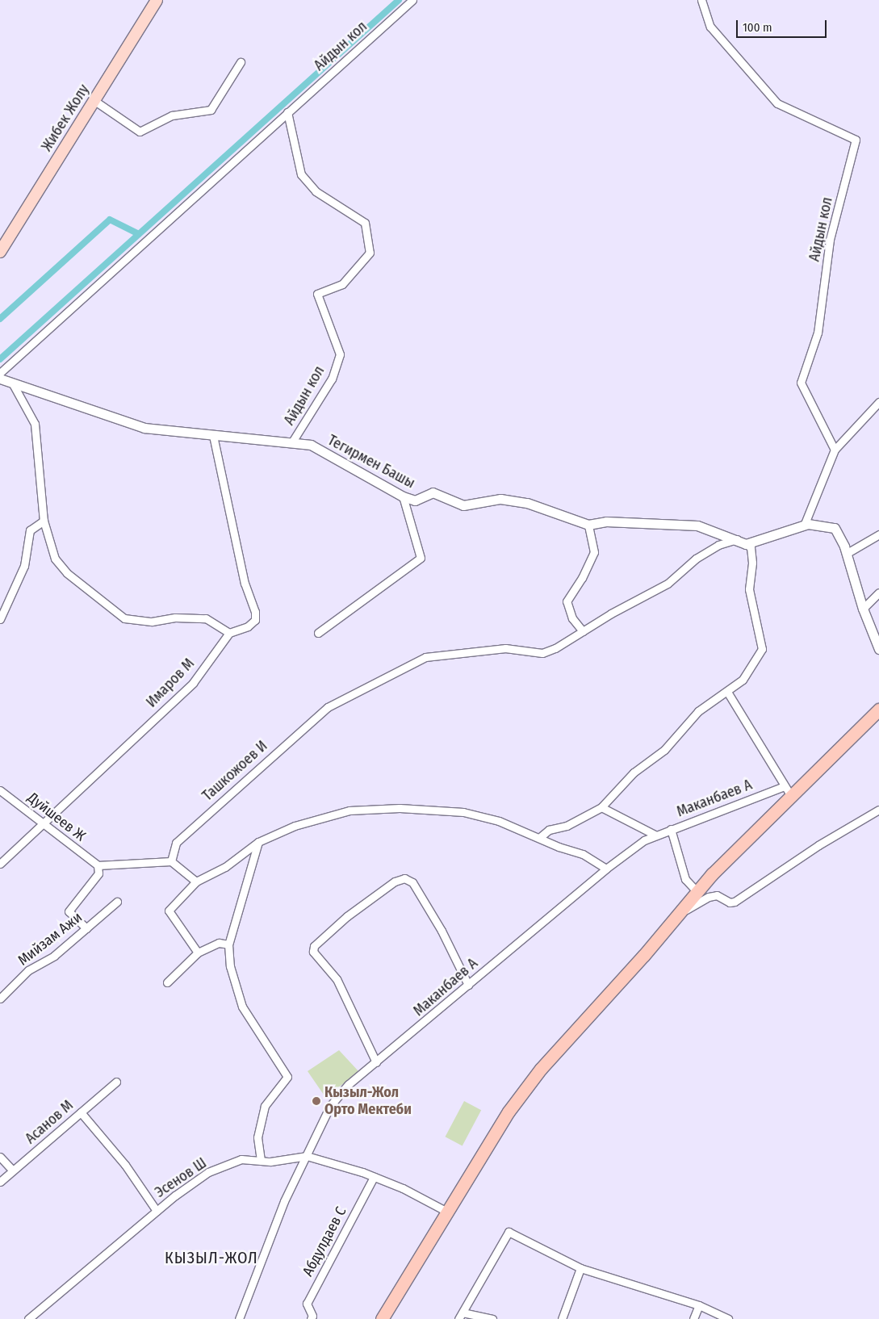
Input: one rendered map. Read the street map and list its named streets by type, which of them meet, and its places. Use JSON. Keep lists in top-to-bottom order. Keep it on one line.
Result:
{"streets":{"main road":["Жибек Жолу"],"street":["Айдын кол","Тегирмен Башы","Имаров М","Ташкожоев И","Маканбаев А","Дуйшеев Ж","Мийзам Ажи","Асанов М","Эсенов Ш","Абдулдаев С"]},"crossings":[["Айдын кол","Тегирмен Башы"],["Тегирмен Башы","Ташкожоев И"],["Имаров М","Дуйшеев Ж"],["Маканбаев А","Эсенов Ш"],["Эсенов Ш","Абдулдаев С"]],"districts":["КЫЗЫЛ-ЖОЛ"],"places":["Кызыл-Жол Орто Мектеби"],"scale_bar":"100 m"}
